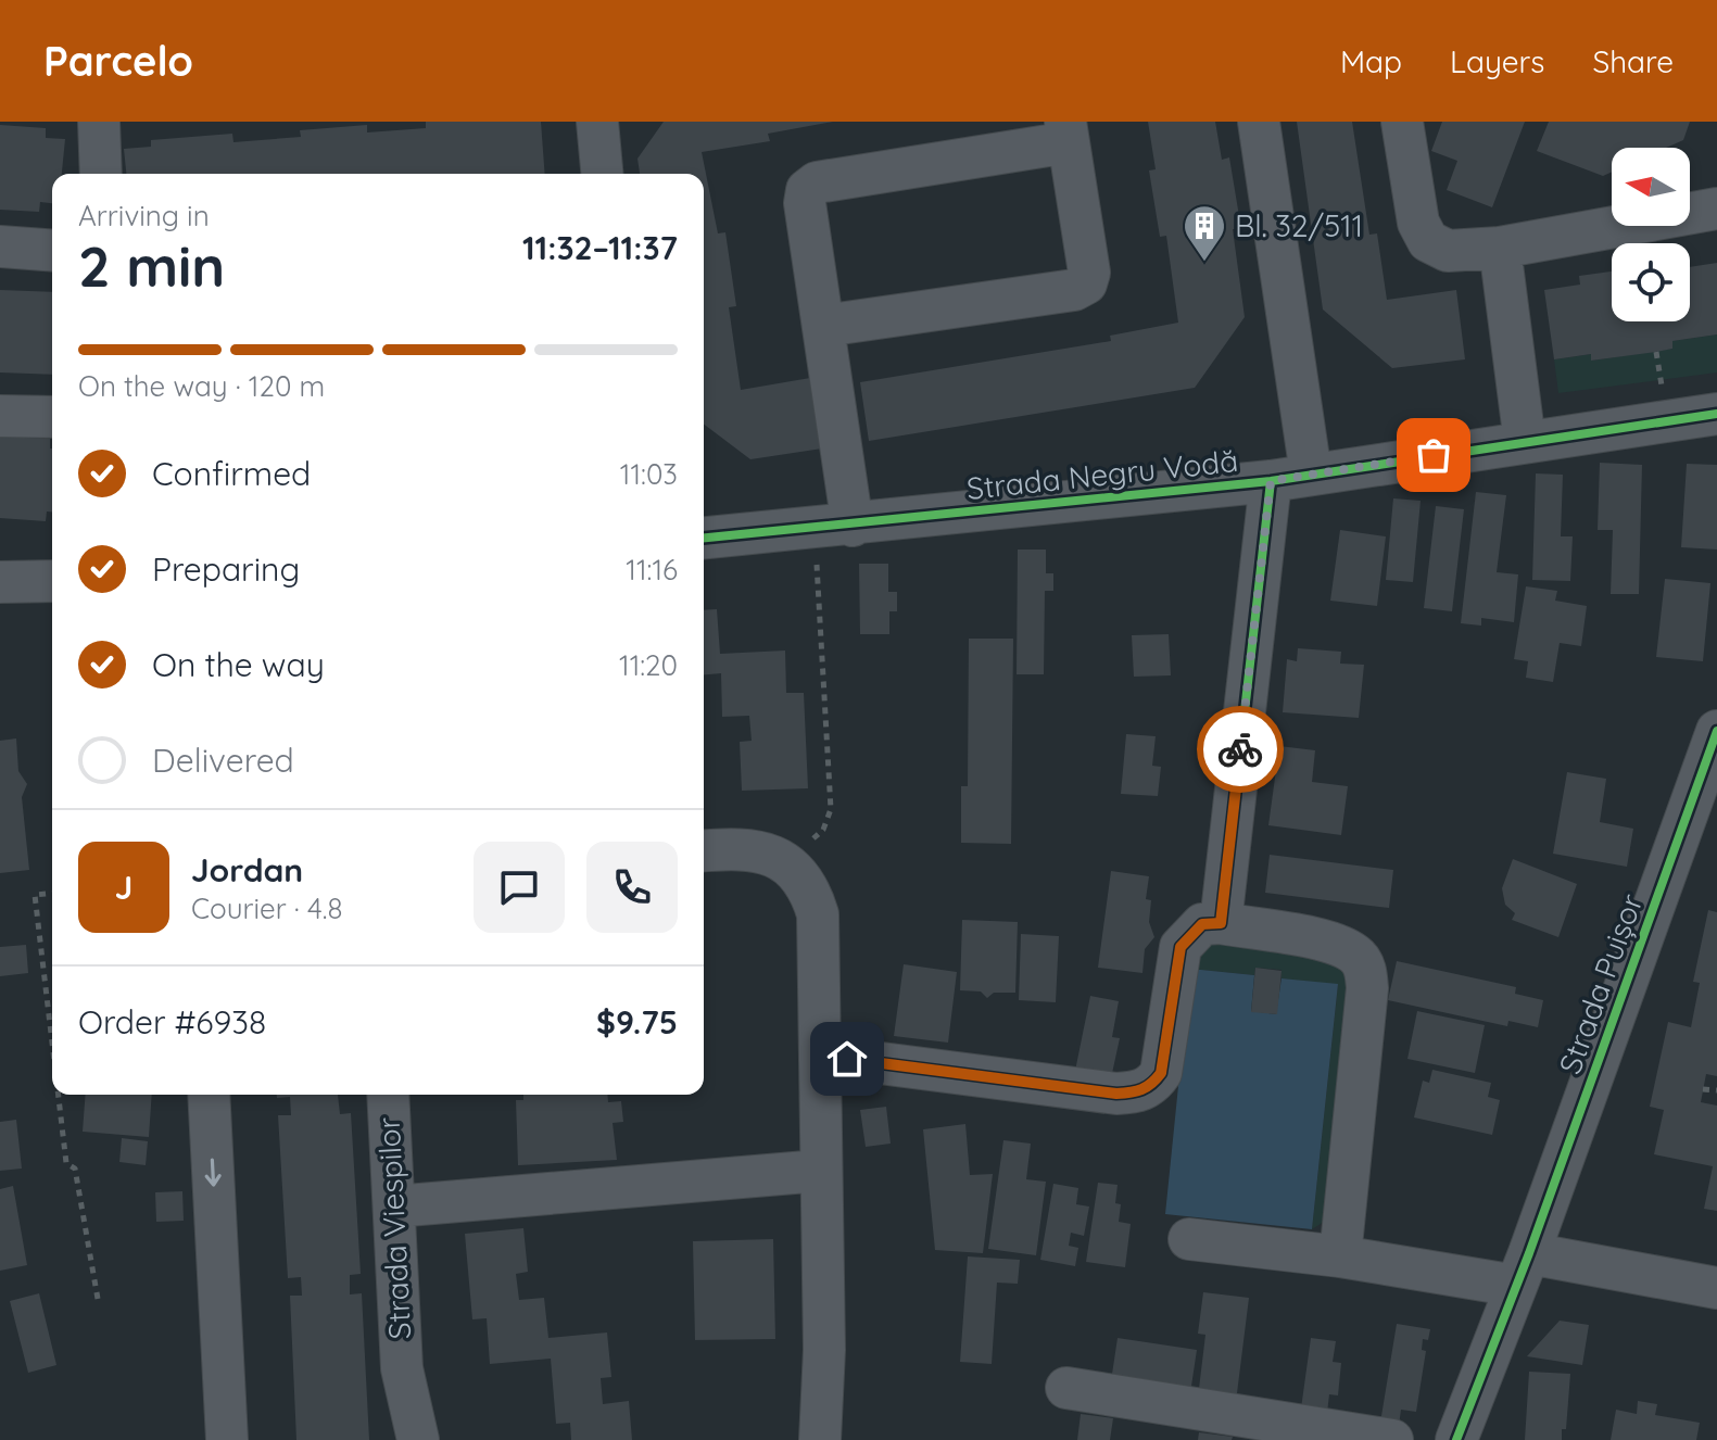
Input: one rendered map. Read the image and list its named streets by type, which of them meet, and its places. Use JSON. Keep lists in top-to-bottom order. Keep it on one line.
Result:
{"streets":{"street":["Strada Negru Vodă","Strada Puișor","Strada Viespilor"]},"places":{"building":["Bl. 32/511"]},"north":"left","page":{"header":"Parcelo","nav":["Map","Layers","Share"],"heading":["2 min","Arriving in","11:32–11:37"],"panel":["Jordan","Courier · 4.8","Order #6938","$9.75"],"bar":"On the way · 120 m","list":[["Confirmed","11:03"],["Preparing","11:16"],["On the way","11:20"],"Delivered"],"round":"J"}}
